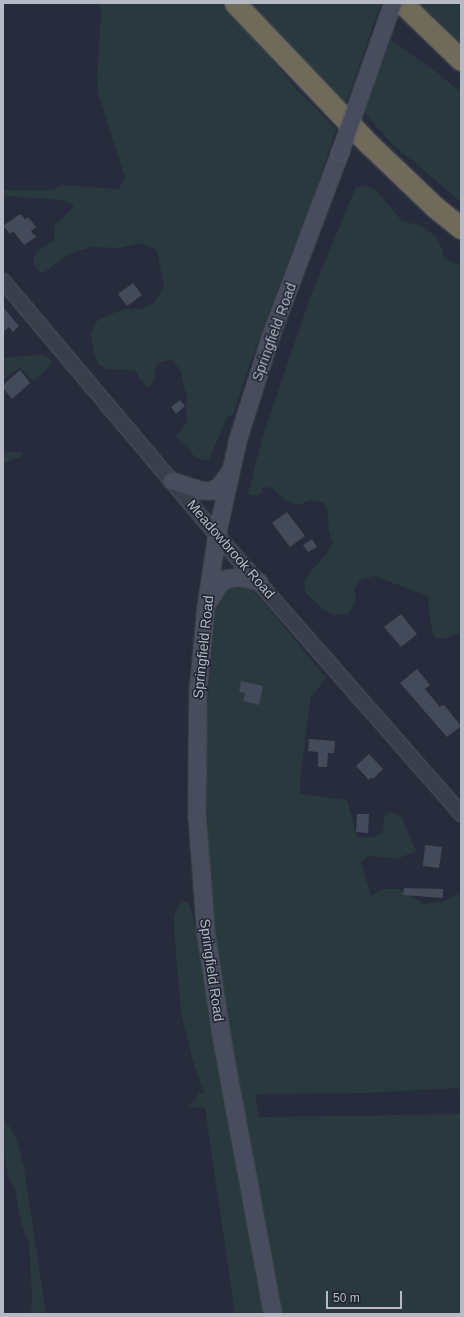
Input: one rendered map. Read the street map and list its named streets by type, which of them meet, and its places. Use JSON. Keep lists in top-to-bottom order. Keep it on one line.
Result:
{"streets":{"main road":["Springfield Road"],"street":["Meadowbrook Road"]},"crossings":[["Springfield Road","Meadowbrook Road"]],"scale_bar":"50 m"}
